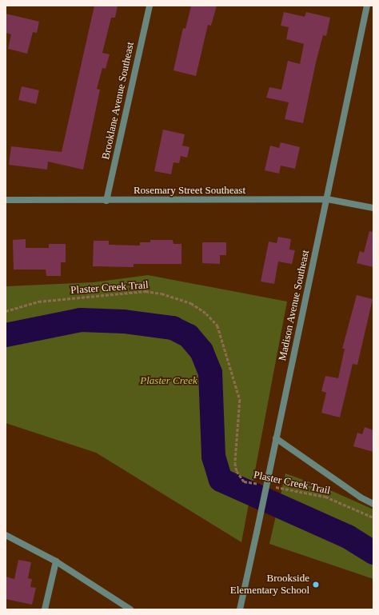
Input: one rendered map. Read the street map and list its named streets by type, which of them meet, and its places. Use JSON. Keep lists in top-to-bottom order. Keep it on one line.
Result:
{"streets":{"street":["Brooklane Avenue Southeast","Rosemary Street Southeast","Madison Avenue Southeast"],"path":["Plaster Creek Trail"]},"crossings":[["Brooklane Avenue Southeast","Rosemary Street Southeast"],["Rosemary Street Southeast","Madison Avenue Southeast"]],"parks":["Plaster Creek"],"places":["Brookside Elementary School"]}
